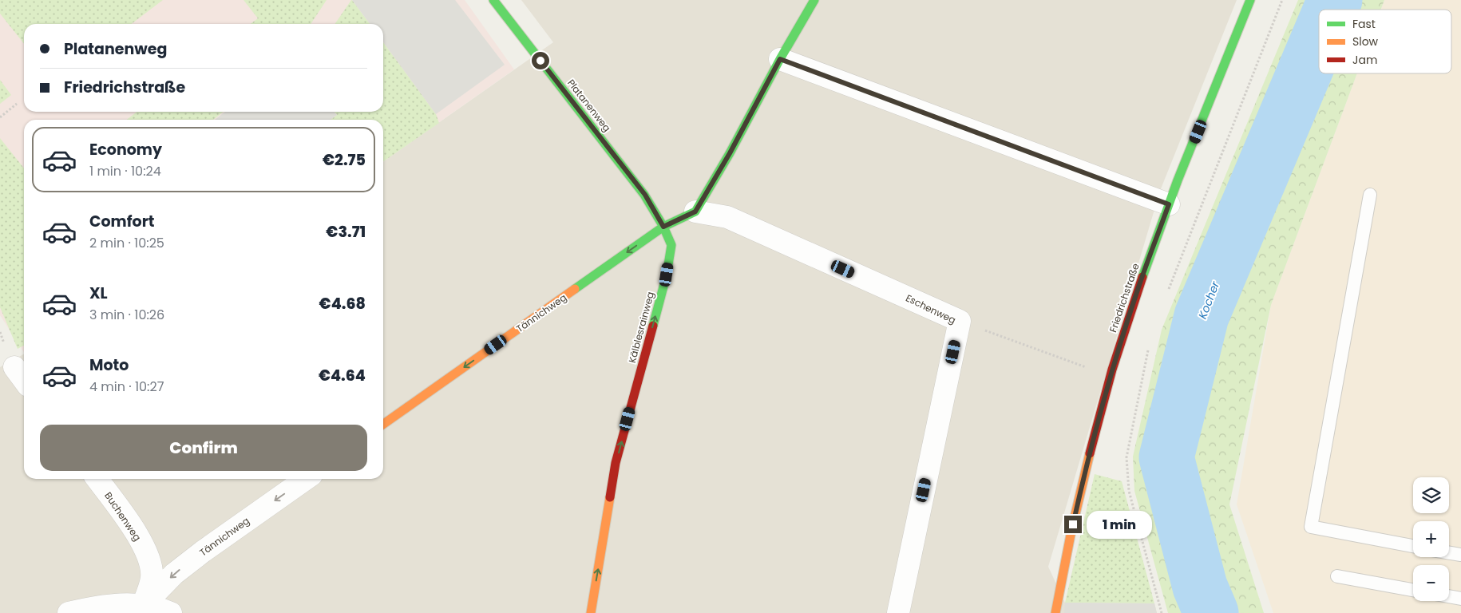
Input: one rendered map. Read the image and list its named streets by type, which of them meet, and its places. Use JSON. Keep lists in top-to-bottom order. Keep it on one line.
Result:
{"streets":{"street":["Platanenweg","Friedrichstraße","Eschenweg","Tännichweg","Kälblesrainweg","Buchenweg"]},"crossings":[["Platanenweg","Tännichweg"],["Platanenweg","Kälblesrainweg"],["Tännichweg","Kälblesrainweg"],["Tännichweg","Buchenweg"]],"one_way":["Tännichweg","Kälblesrainweg"],"water":["Kocher"],"legend":["Fast","Slow","Jam"],"page":{"banner":["Platanenweg","Friedrichstraße"],"list":[{"name":"Economy","note":"1 min · 10:24","value":"€2.75"},{"name":"Comfort","note":"2 min · 10:25","value":"€3.71"},{"name":"XL","note":"3 min · 10:26","value":"€4.68"},{"name":"Moto","note":"4 min · 10:27","value":"€4.64"}],"buttons":"Confirm","map_buttons":["+","−"],"bubble":"1 min"}}
